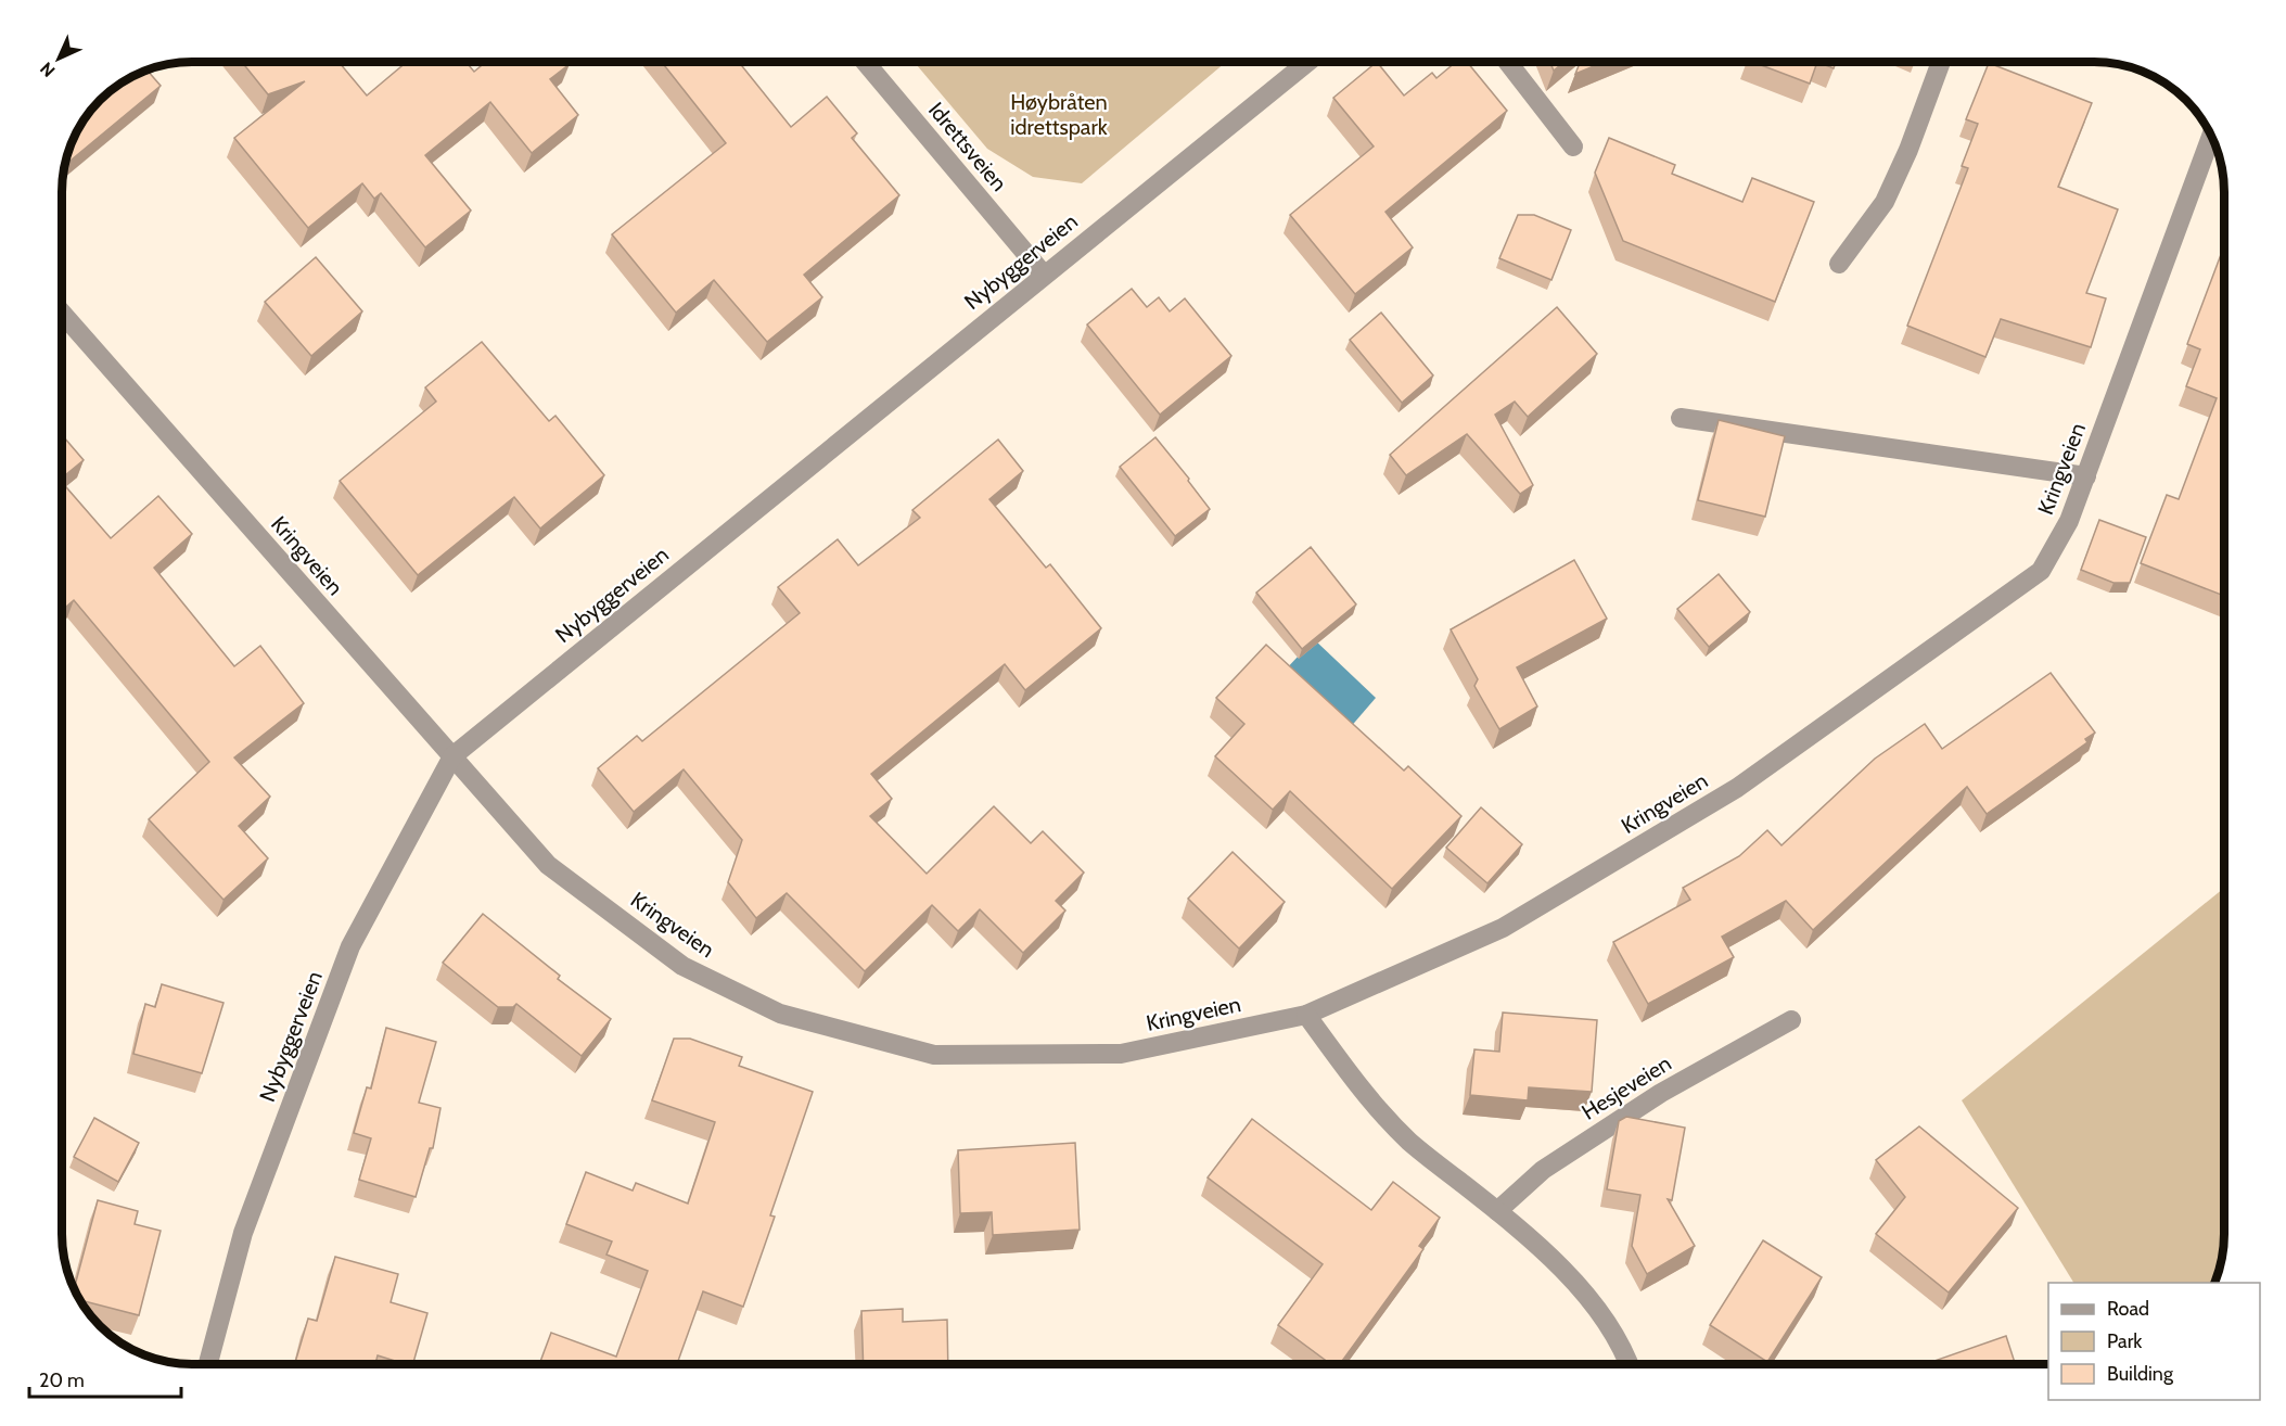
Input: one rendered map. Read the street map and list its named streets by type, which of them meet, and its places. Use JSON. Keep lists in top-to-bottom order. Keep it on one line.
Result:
{"streets":{"street":["Idrettsveien","Nybyggerveien","Kringveien","Hesjeveien"]},"crossings":[["Idrettsveien","Nybyggerveien"],["Nybyggerveien","Kringveien"]],"parks":["Høybråten idrettspark"],"legend":["Road","Park","Building"],"scale_bar":"20 m","north":"bottom left"}
